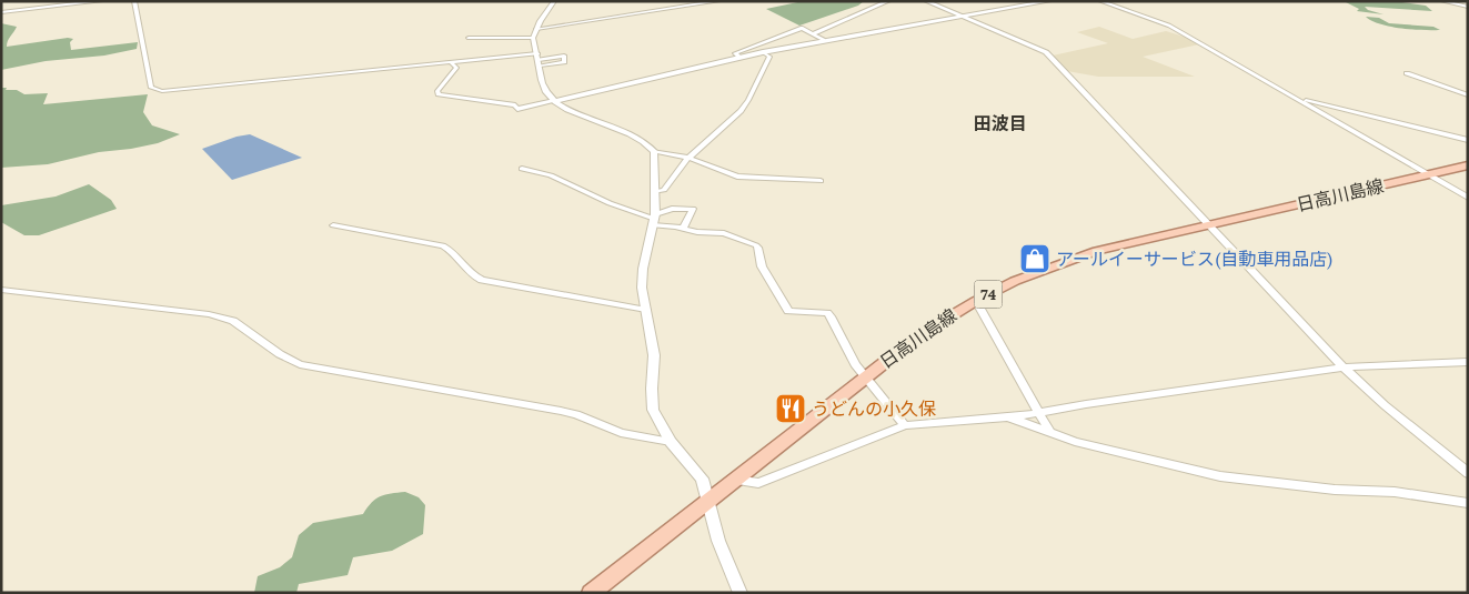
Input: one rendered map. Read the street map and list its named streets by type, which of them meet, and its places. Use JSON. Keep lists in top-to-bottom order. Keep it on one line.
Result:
{"streets":{"main road":["日高川島線","74"]},"districts":["田波目"],"places":{"shop":["アールイーサービス(自動車用品店)"],"restaurant":["うどんの小久保"]}}
